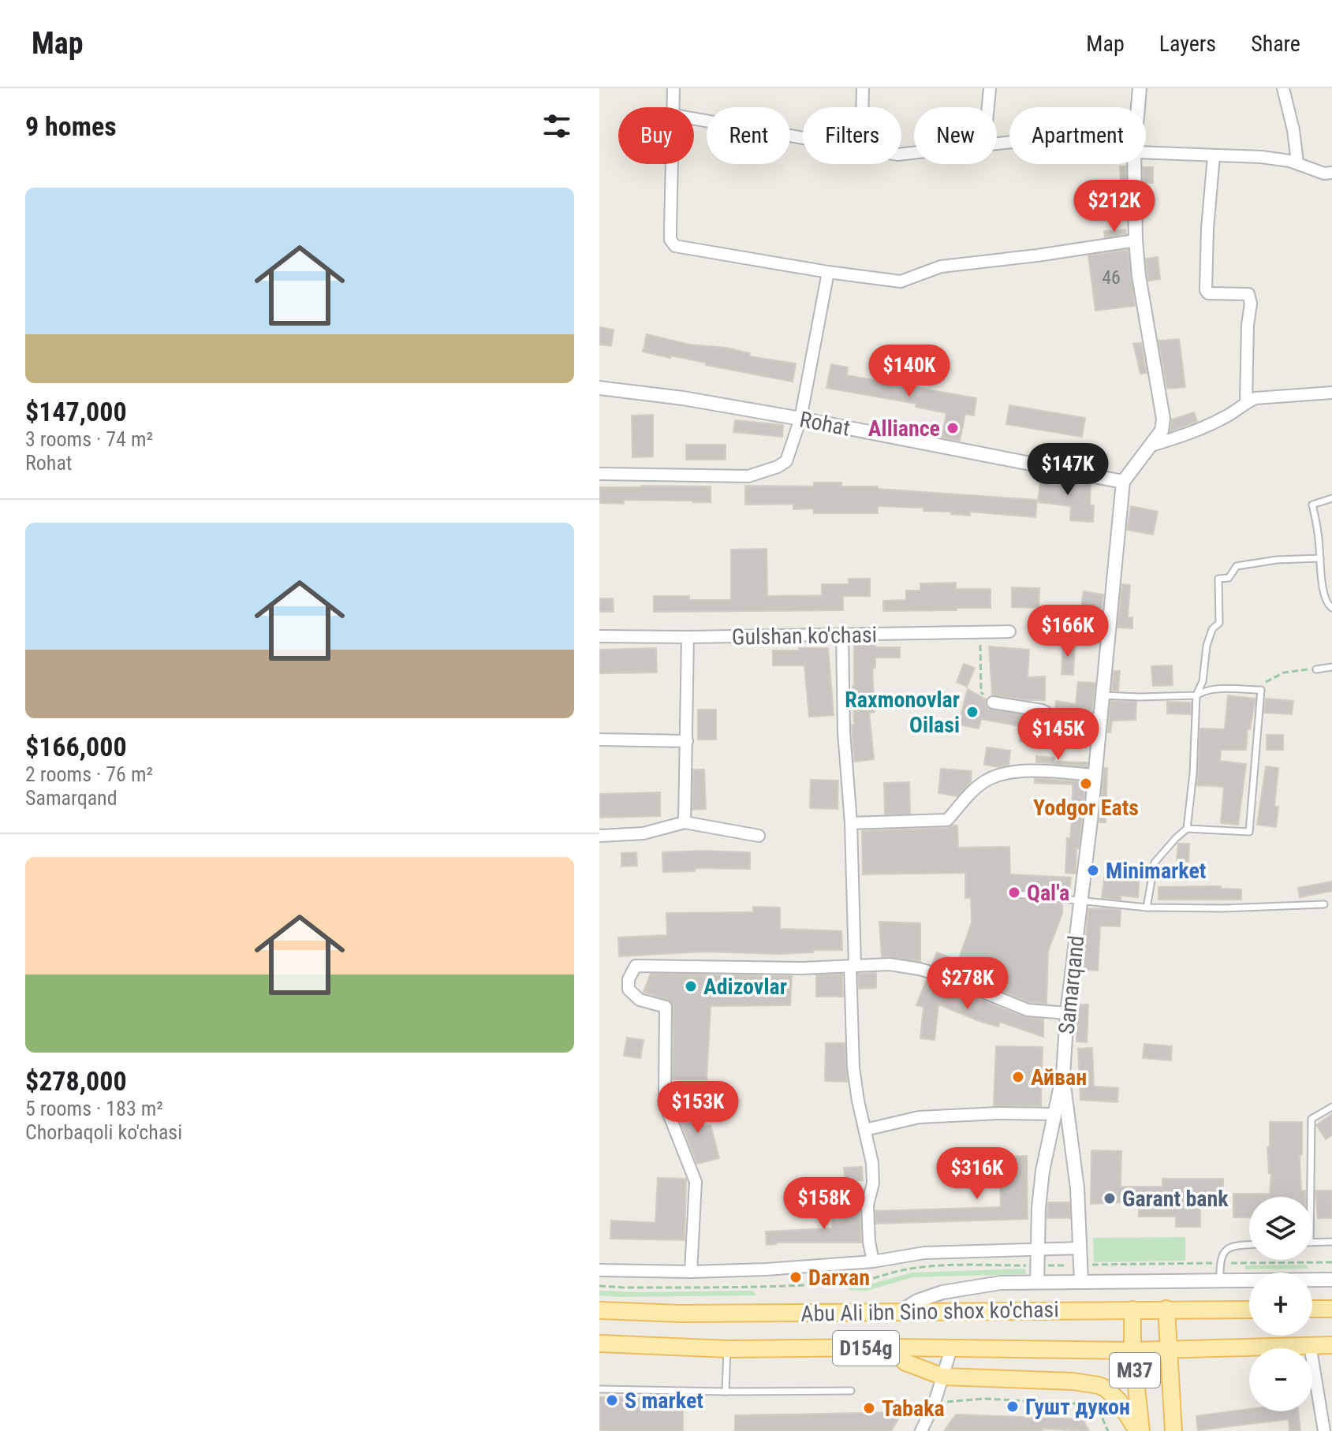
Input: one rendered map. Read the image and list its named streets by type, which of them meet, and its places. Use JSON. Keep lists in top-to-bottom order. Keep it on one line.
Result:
{"streets":{"main road":["Abu Ali ibn Sino shox ko'chasi","D154g","M37"],"street":["Rohat","Gulshan ko'chasi","Samarqand"]},"crossings":[["Rohat","Samarqand"],["Abu Ali ibn Sino shox ko'chasi","M37"]],"places":["Alliance","Raxmonovlar Oilasi","Yodgor Eats","Minimarket","Qal'a","Adizovlar","Айван","Garant bank","Darxan","S market","Гушт дукон","Tabaka"],"house_numbers":["46"],"page":{"header":"Map","nav":["Map","Layers","Share"],"heading":"9 homes","chip":["Buy","Rent","Filters","New","Apartment"],"list":[{"name":"$147,000","note":"3 rooms · 74 m² · Rohat"},{"name":"$166,000","note":"2 rooms · 76 m² · Samarqand"},{"name":"$278,000","note":"5 rooms · 183 m² · Chorbaqoli ko'chasi"}],"price":["$212K","$140K","$147K","$166K","$145K","$278K","$153K","$316K","$158K"],"map_buttons":["+","−"]}}
